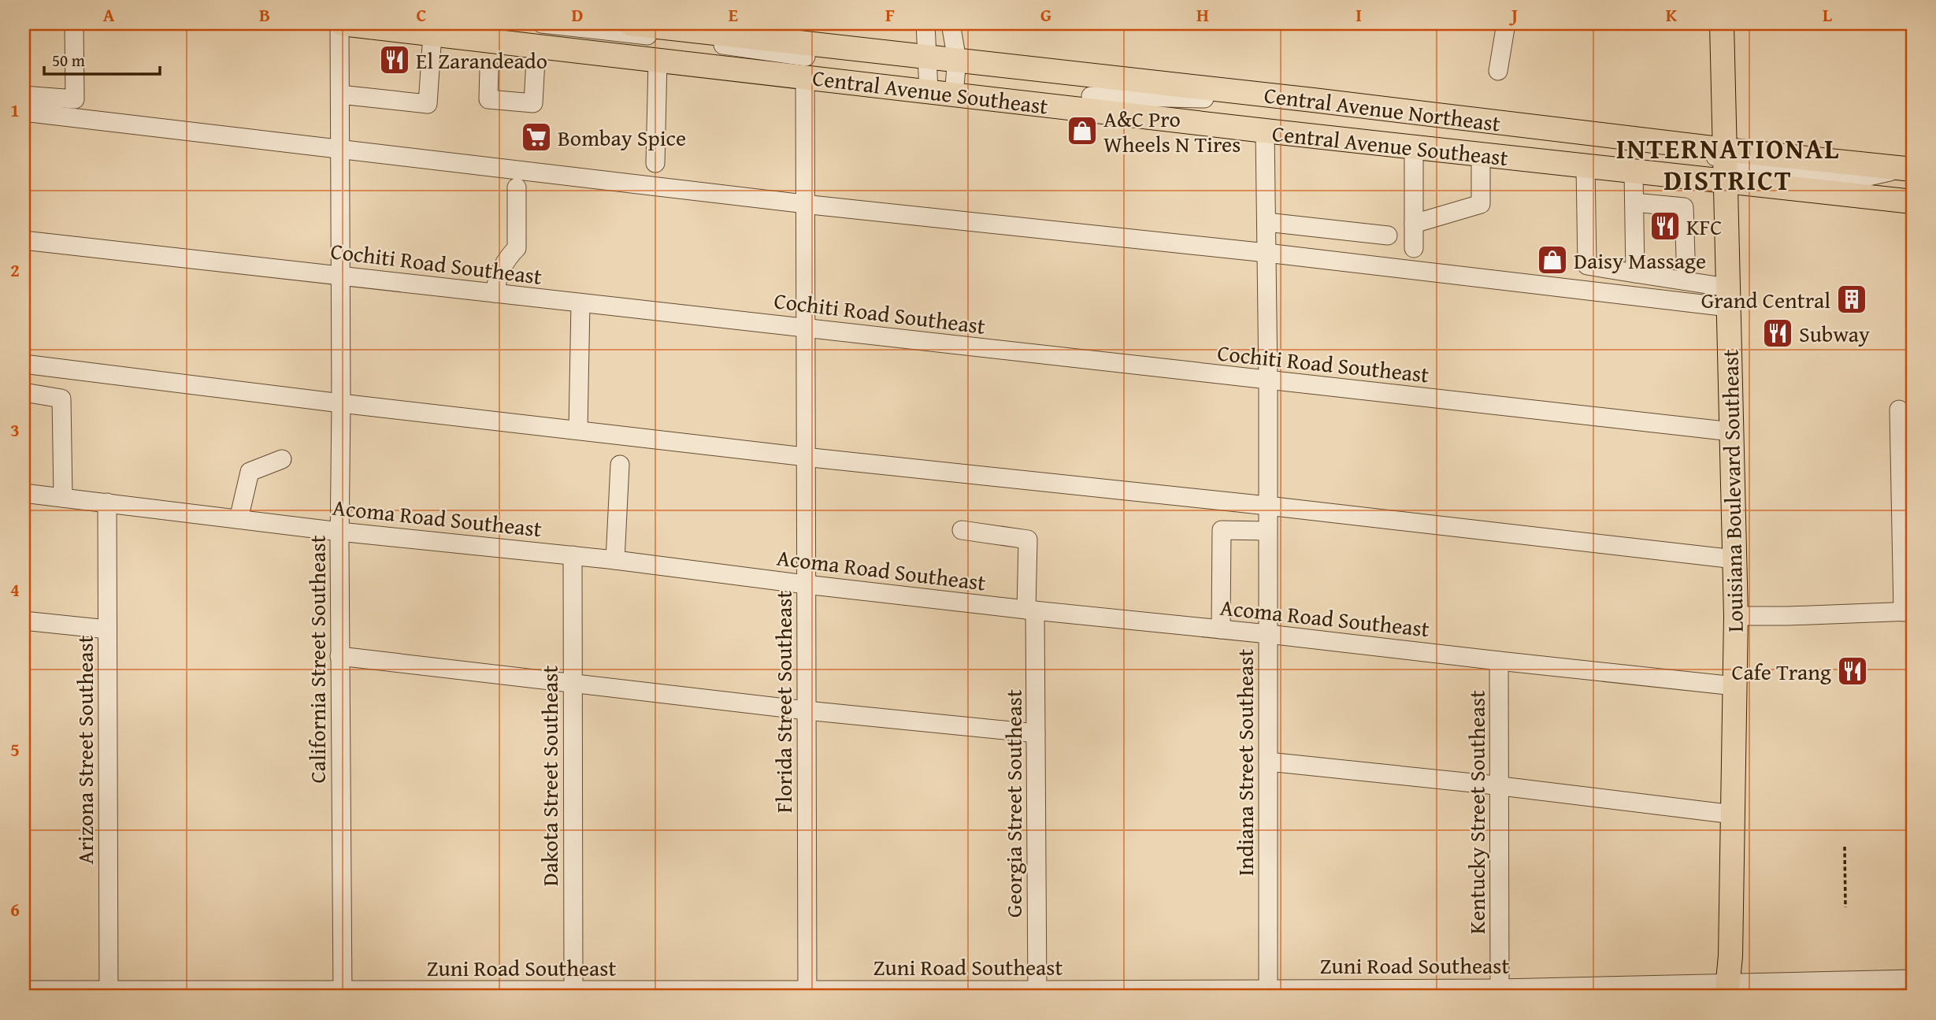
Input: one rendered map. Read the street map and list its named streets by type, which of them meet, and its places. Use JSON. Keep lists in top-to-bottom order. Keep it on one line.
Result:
{"streets":{"main road":["Central Avenue Southeast","Central Avenue Northeast","Louisiana Boulevard Southeast"],"street":["Cochiti Road Southeast","Acoma Road Southeast","California Street Southeast","Florida Street Southeast","Arizona Street Southeast","Indiana Street Southeast","Dakota Street Southeast","Georgia Street Southeast","Kentucky Street Southeast","Zuni Road Southeast"]},"crossings":[["Central Avenue Southeast","Central Avenue Northeast"],["Central Avenue Southeast","Louisiana Boulevard Southeast"],["Central Avenue Southeast","California Street Southeast"],["Central Avenue Southeast","Florida Street Southeast"],["Central Avenue Southeast","Indiana Street Southeast"],["Central Avenue Northeast","Louisiana Boulevard Southeast"],["Cochiti Road Southeast","Louisiana Boulevard Southeast"],["Cochiti Road Southeast","California Street Southeast"],["Cochiti Road Southeast","Florida Street Southeast"],["Cochiti Road Southeast","Indiana Street Southeast"],["Louisiana Boulevard Southeast","Acoma Road Southeast"],["Louisiana Boulevard Southeast","Zuni Road Southeast"],["Acoma Road Southeast","California Street Southeast"],["Acoma Road Southeast","Florida Street Southeast"],["Acoma Road Southeast","Arizona Street Southeast"],["Acoma Road Southeast","Indiana Street Southeast"],["Acoma Road Southeast","Dakota Street Southeast"],["Acoma Road Southeast","Georgia Street Southeast"],["Acoma Road Southeast","Kentucky Street Southeast"],["California Street Southeast","Zuni Road Southeast"],["Florida Street Southeast","Zuni Road Southeast"],["Arizona Street Southeast","Zuni Road Southeast"],["Indiana Street Southeast","Zuni Road Southeast"],["Dakota Street Southeast","Zuni Road Southeast"],["Georgia Street Southeast","Zuni Road Southeast"],["Kentucky Street Southeast","Zuni Road Southeast"]],"districts":["INTERNATIONAL DISTRICT"],"places":{"restaurant":["El Zarandeado","KFC","Subway","Cafe Trang"],"shop":["A&C Pro Wheels N Tires","Daisy Massage"],"supermarket":["Bombay Spice"],"building":["Grand Central"]},"scale_bar":"50 m","grid":{"columns":["A","B","C","D","E","F","G","H","I","J","K","L"],"rows":["1","2","3","4","5","6"]}}
